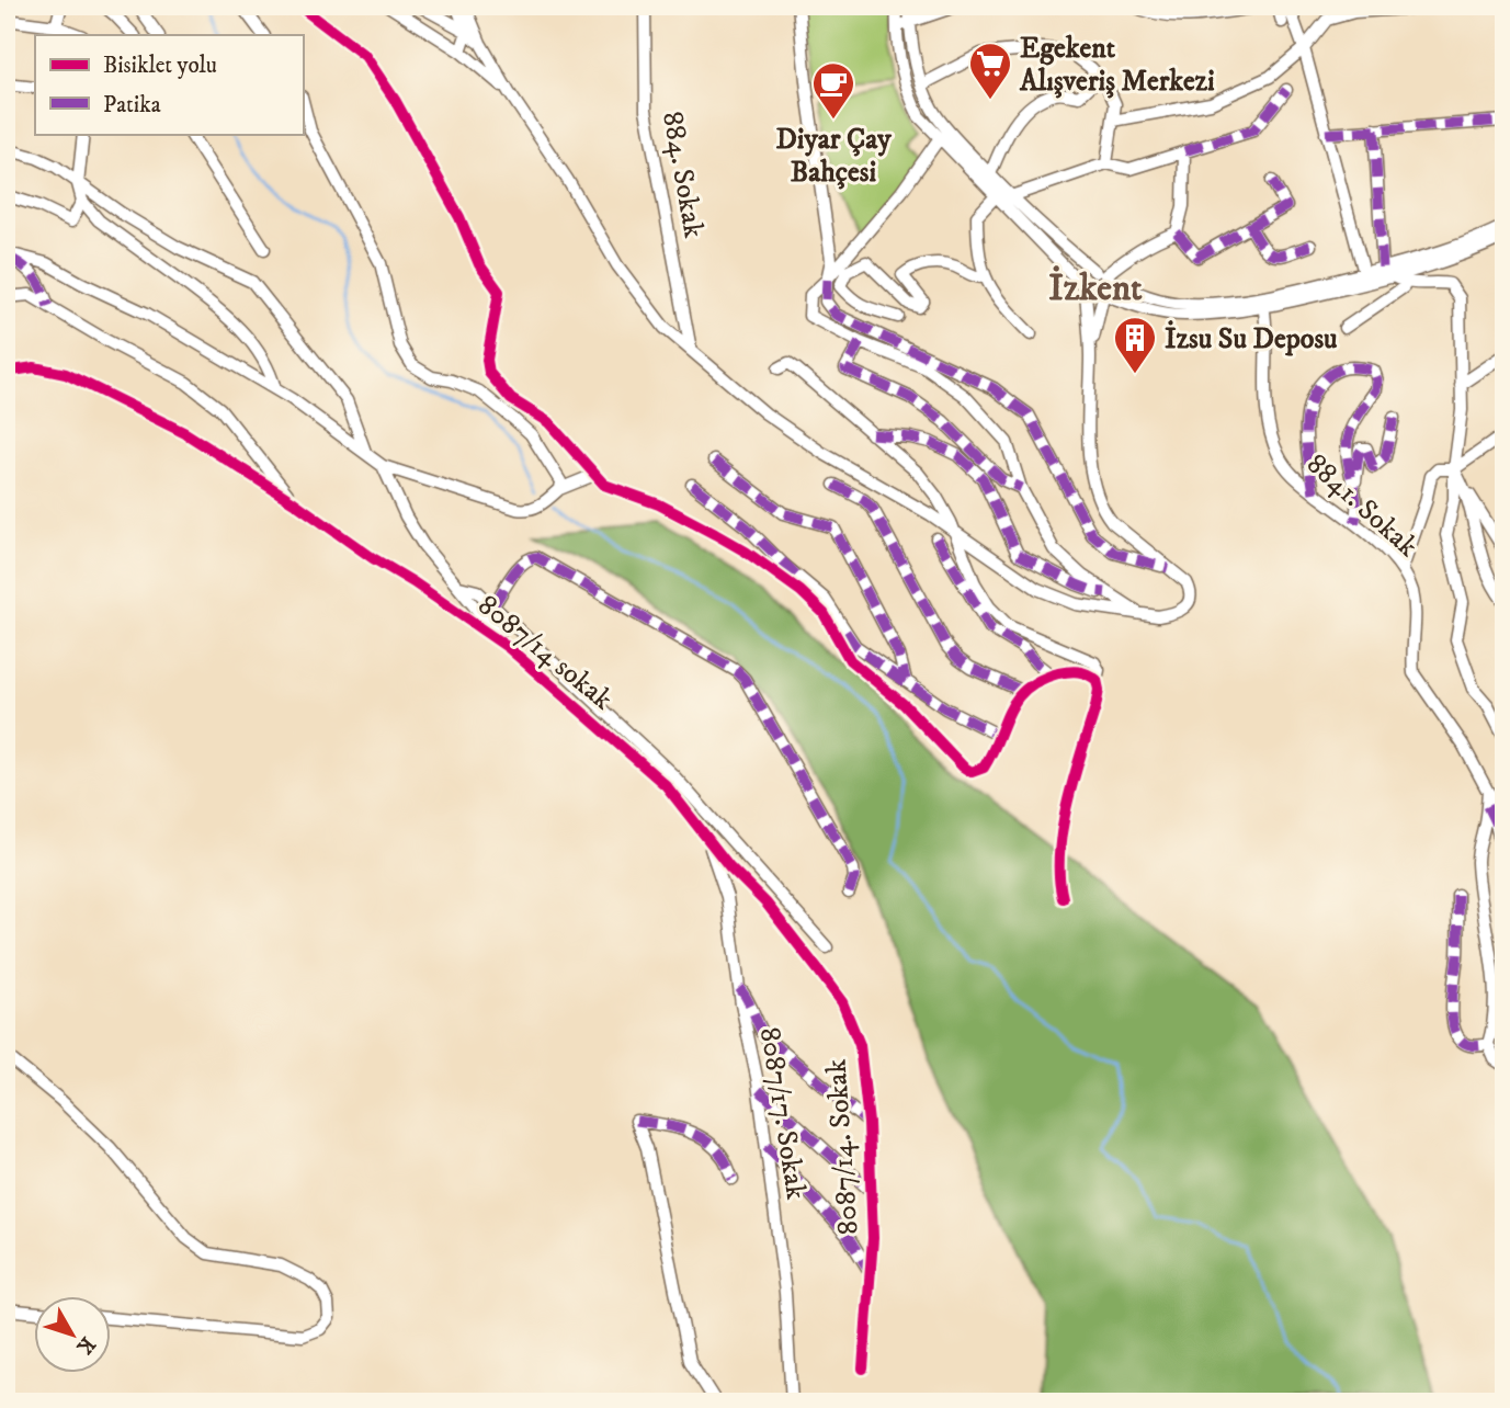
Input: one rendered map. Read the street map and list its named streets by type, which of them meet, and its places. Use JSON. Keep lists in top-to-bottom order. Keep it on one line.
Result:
{"streets":{"street":["884. Sokak","8841. Sokak","8087/14 sokak","8087/17. Sokak","8087/14. Sokak"]},"crossings":[["8087/14 sokak","8087/17. Sokak"],["8087/14 sokak","8087/14. Sokak"],["8087/17. Sokak","8087/14. Sokak"]],"districts":["İzkent"],"places":{"supermarket":["Egekent Alışveriş Merkezi"],"cafe":["Diyar Çay Bahçesi"],"building":["İzsu Su Deposu"]},"legend":["Bisiklet yolu","Patika"],"north":"bottom right"}
